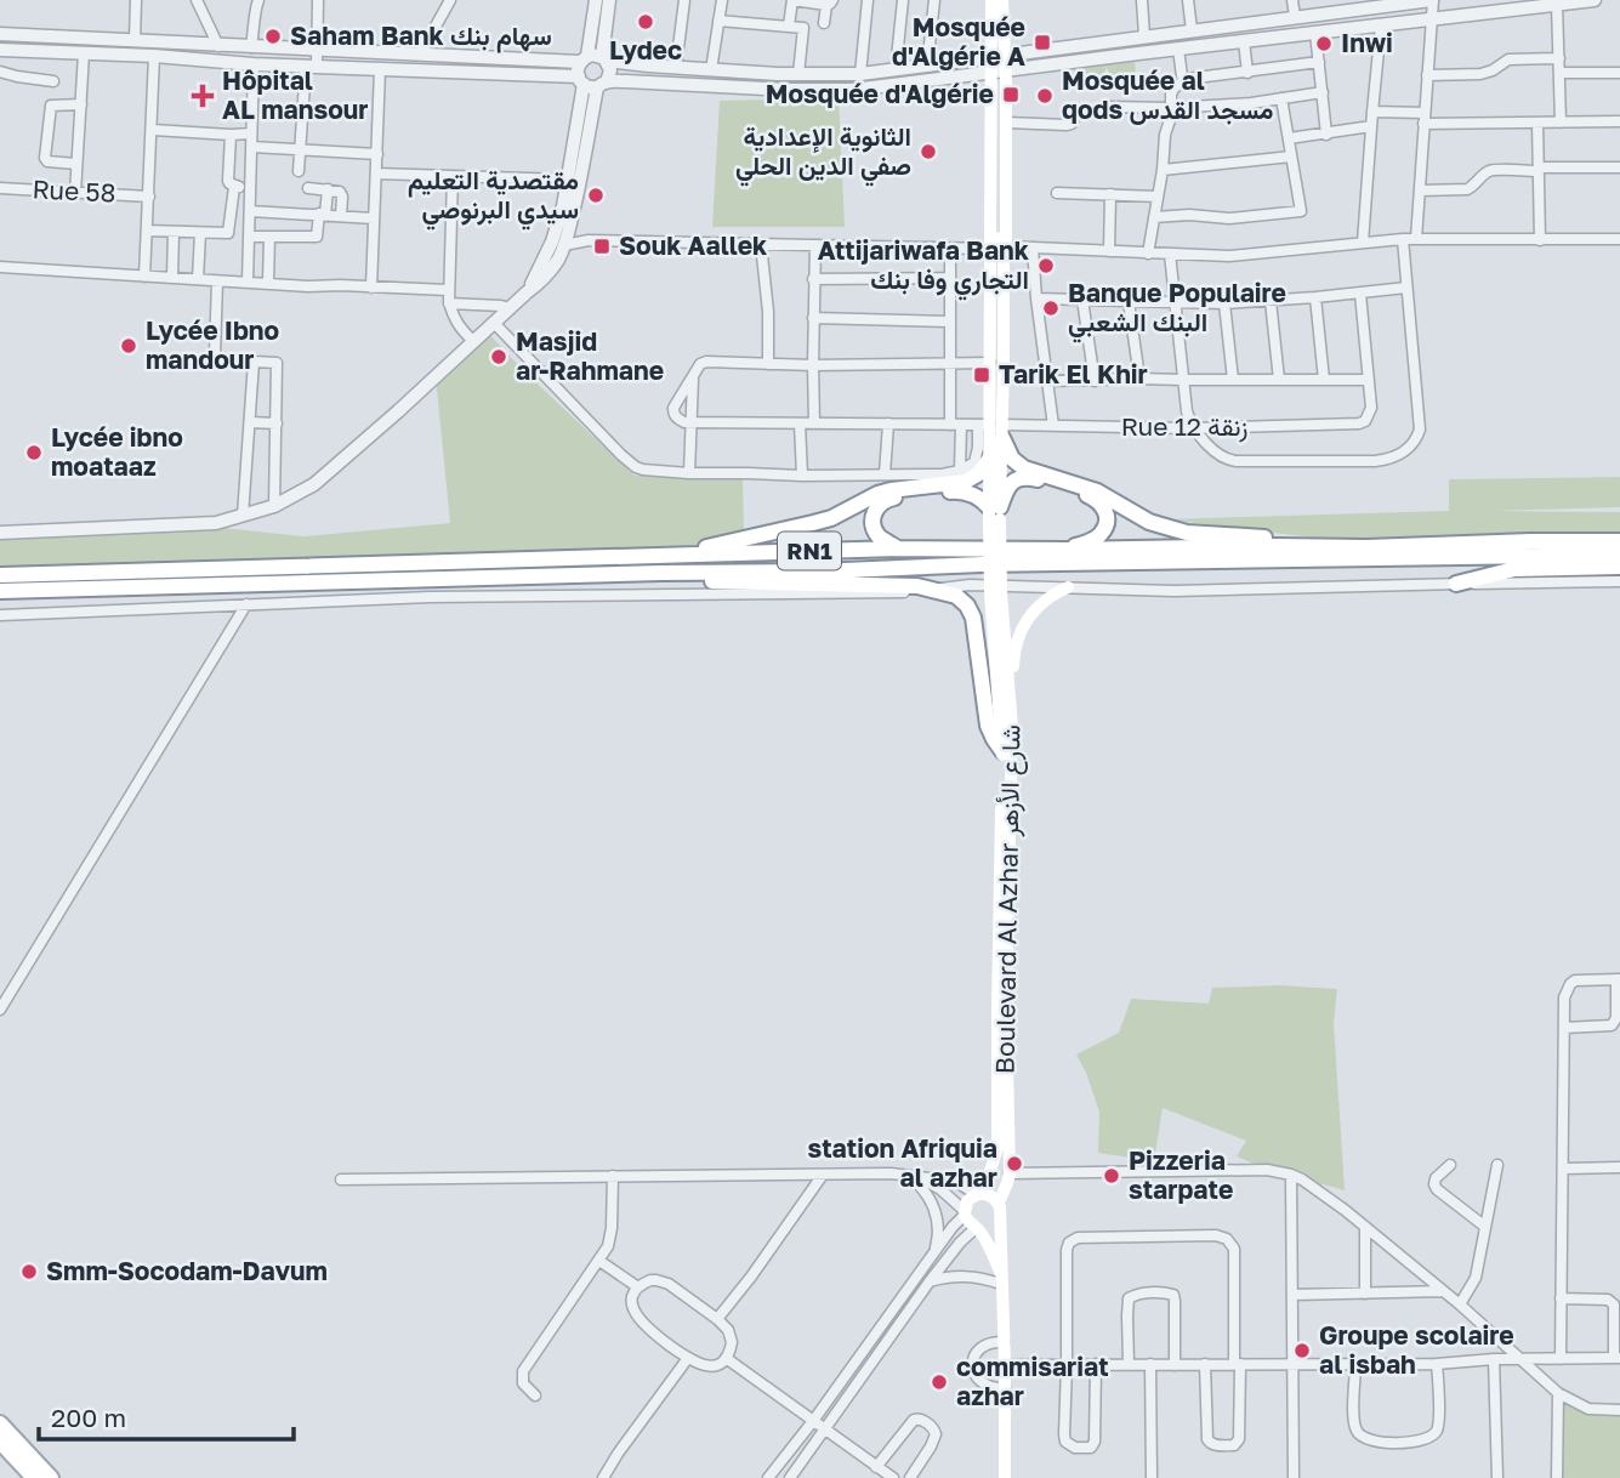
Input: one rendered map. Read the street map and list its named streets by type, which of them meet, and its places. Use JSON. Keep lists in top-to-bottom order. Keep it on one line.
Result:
{"streets":{"main road":["RN1","Boulevard Al Azhar شارع الأزهر"],"street":["Rue 58","Rue 12 زنقة"]},"places":{"other":["Lydec","Saham Bank سهام بنك","Inwi","Mosquée al qods مسجد القدس","الثانوية الإعدادية صفي الدين الحلي","مقتصدية التعليم سيدي البرنوصي","Attijariwafa Bank التجاري وفا بنك","Banque Populaire البنك الشعبي","Lycée Ibno mandour","Masjid ar-Rahmane","Lycée ibno moataaz","station Afriquia al azhar","Pizzeria starpate","Smm-Socodam-Davum","Groupe scolaire al isbah","commisariat azhar"],"transit":["Mosquée d'Algérie A","Mosquée d'Algérie","Souk Aallek","Tarik El Khir"],"health":["Hôpital AL mansour"]},"scale_bar":"200 m"}
